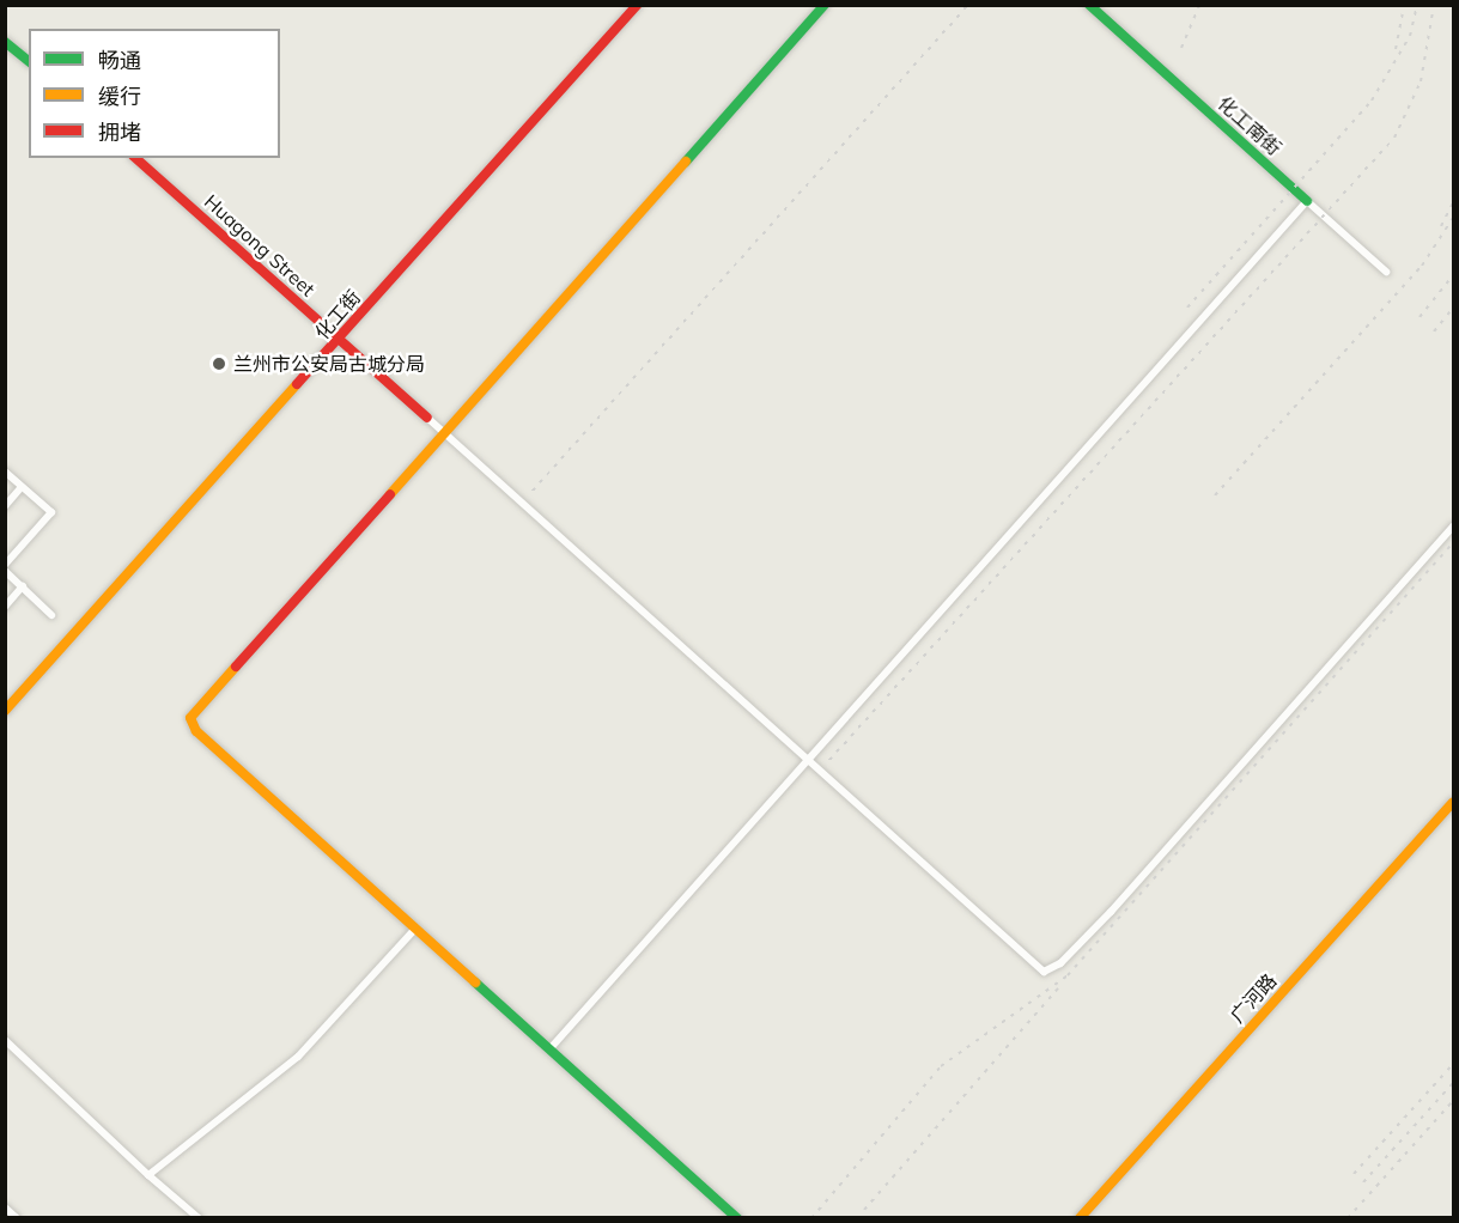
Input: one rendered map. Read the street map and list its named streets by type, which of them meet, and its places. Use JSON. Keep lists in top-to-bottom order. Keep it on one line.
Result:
{"streets":{"street":["化工南街","Huagong Street","化工街","广河路"]},"crossings":[["Huagong Street","化工街"]],"places":["兰州市公安局古城分局"],"legend":["畅通","缓行","拥堵"]}
